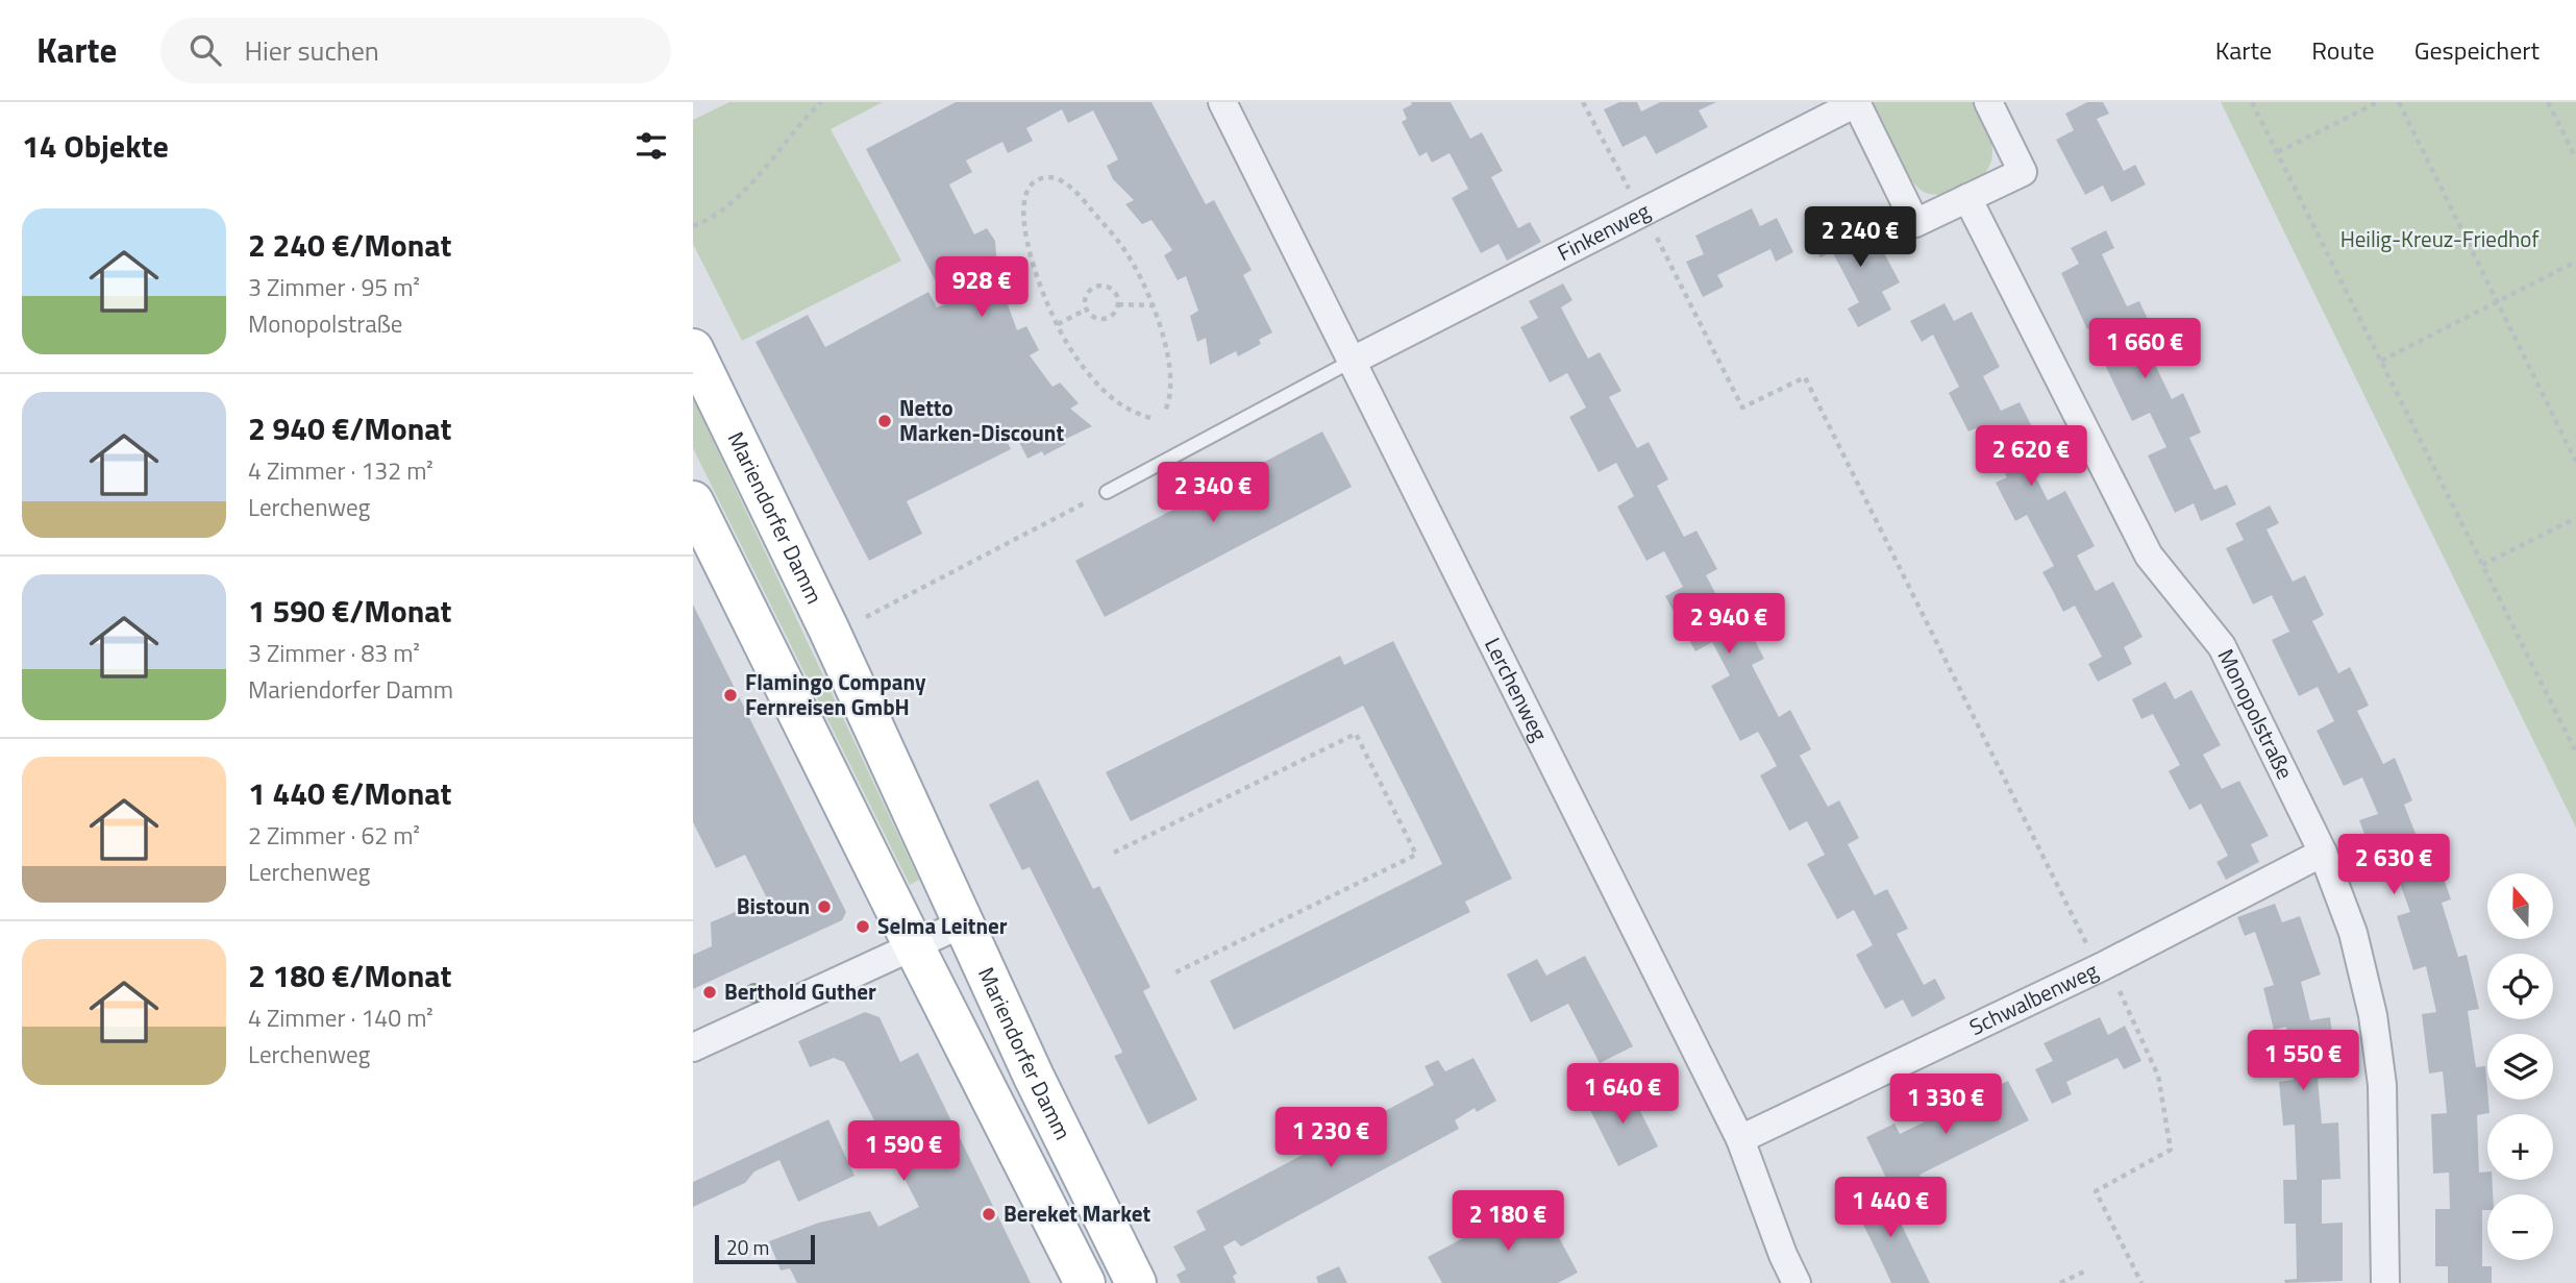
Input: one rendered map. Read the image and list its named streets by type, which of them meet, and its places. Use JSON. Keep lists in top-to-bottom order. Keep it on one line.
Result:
{"streets":{"main road":["Mariendorfer Damm"],"street":["Finkenweg","Lerchenweg","Monopolstraße","Schwalbenweg"]},"crossings":[["Finkenweg","Lerchenweg"],["Lerchenweg","Schwalbenweg"],["Monopolstraße","Schwalbenweg"]],"parks":["Heilig-Kreuz-Friedhof"],"places":["Netto Marken-Discount","Flamingo Company Fernreisen GmbH","Bistoun","Selma Leitner","Berthold Guther","Bereket Market"],"scale_bar":"20 m","north":"top","page":{"header":"Karte","search":"Hier suchen","nav":["Karte","Route","Gespeichert"],"heading":"14 Objekte","list":[{"name":"2 240 €/Monat","note":"3 Zimmer · 95 m² · Monopolstraße"},{"name":"2 940 €/Monat","note":"4 Zimmer · 132 m² · Lerchenweg"},{"name":"1 590 €/Monat","note":"3 Zimmer · 83 m² · Mariendorfer Damm"},{"name":"1 440 €/Monat","note":"2 Zimmer · 62 m² · Lerchenweg"},{"name":"2 180 €/Monat","note":"4 Zimmer · 140 m² · Lerchenweg"}],"price":["2 240 €","928 €","1 660 €","2 620 €","2 340 €","2 940 €","2 630 €","1 550 €","1 640 €","1 330 €","1 230 €","1 590 €","1 440 €","2 180 €"],"map_buttons":["+","−"],"scale":"20 m"}}
